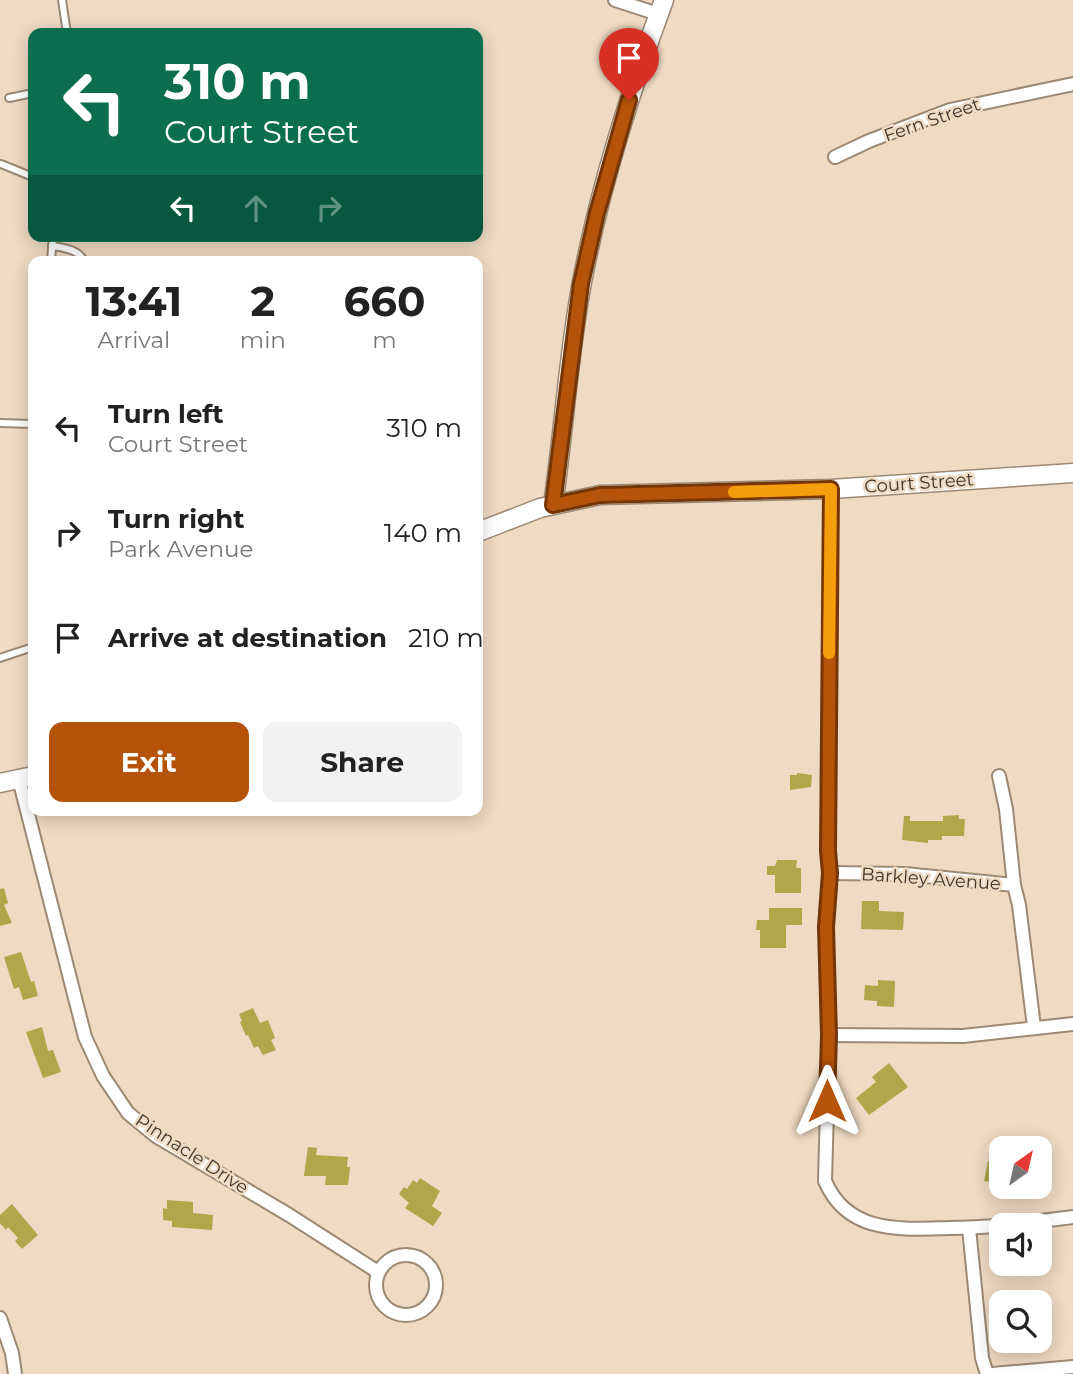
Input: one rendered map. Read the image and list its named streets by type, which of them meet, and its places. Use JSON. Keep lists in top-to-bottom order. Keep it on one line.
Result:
{"streets":{"main road":["Court Street"],"street":["Fern Street","Barkley Avenue","Pinnacle Drive"]},"north":"top right","page":{"turn":["310 m","Court Street"],"eta":["13:41","Arrival","2","min","660","m"],"list":[{"name":"Turn left","note":"Court Street","value":"310 m"},{"name":"Turn right","note":"Park Avenue","value":"140 m"},{"name":"Arrive at destination","value":"210 m"}],"buttons":["Exit","Share"]}}
